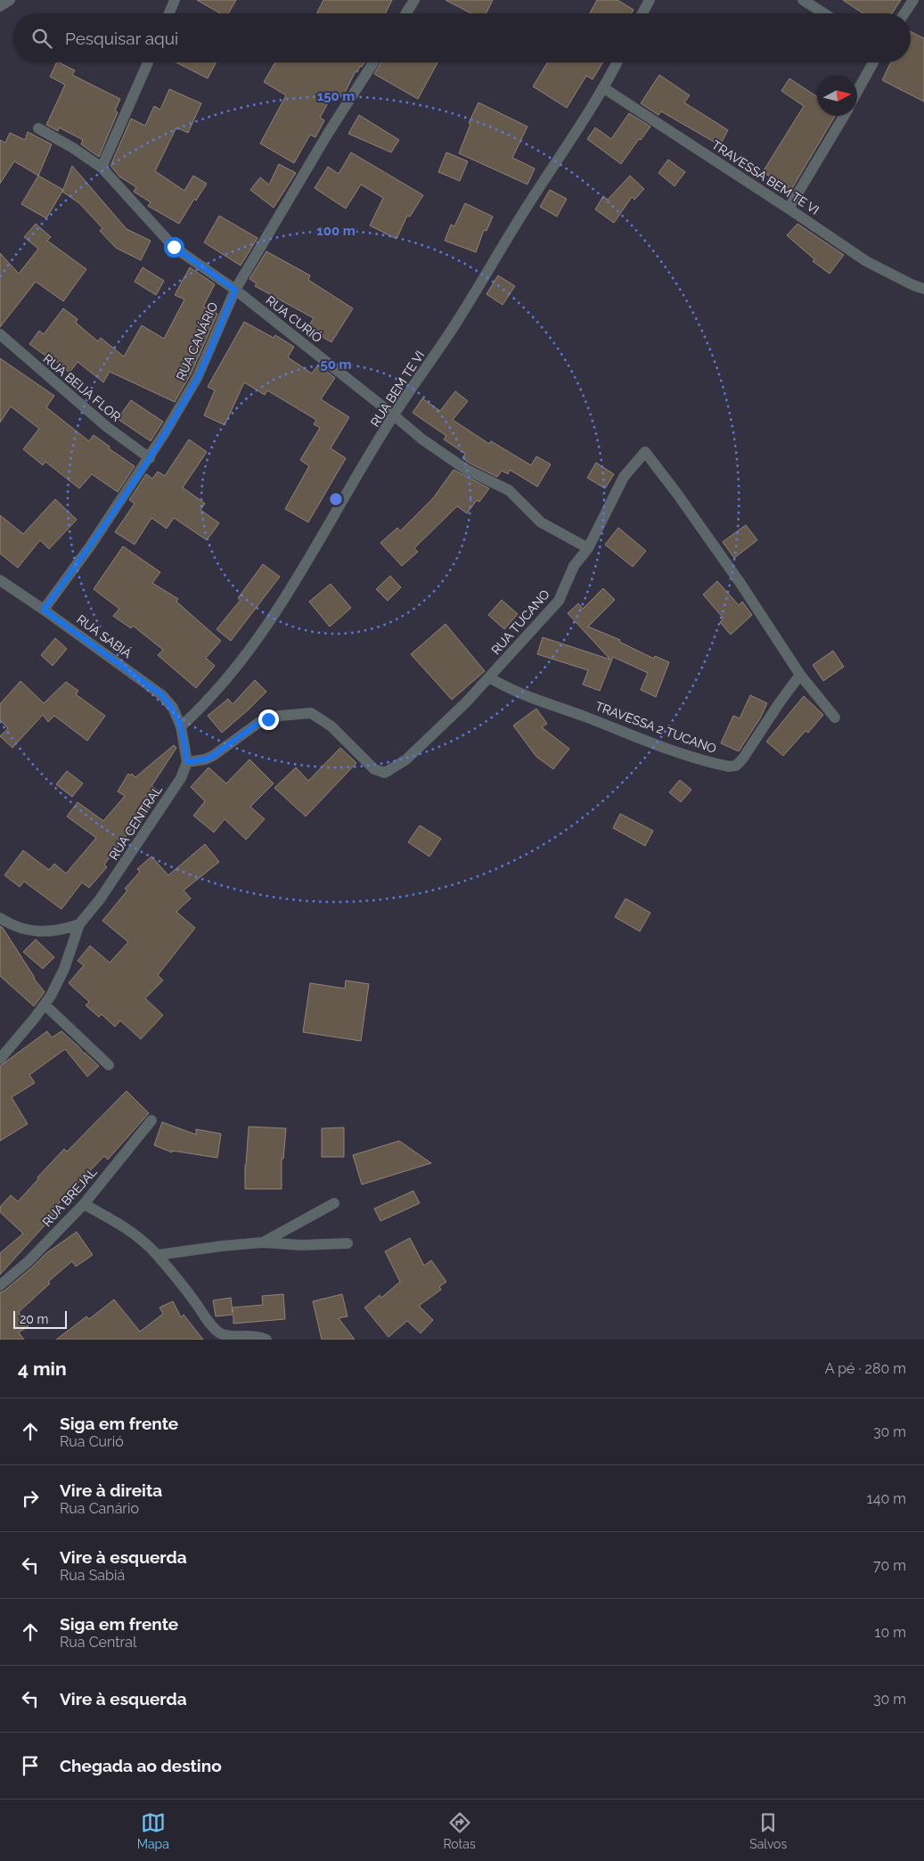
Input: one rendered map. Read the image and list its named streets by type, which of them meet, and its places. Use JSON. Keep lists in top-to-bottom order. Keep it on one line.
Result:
{"streets":{"street":["TRAVESSA BEM TE VI","RUA CURIÓ","RUA CANÁRIO","RUA BEIJA FLOR","RUA BEM TE VI","RUA TUCANO","RUA SABIÁ","TRAVESSA 2 TUCANO","RUA CENTRAL","RUA BREJAL"]},"crossings":[["TRAVESSA BEM TE VI","RUA BEM TE VI"],["RUA CURIÓ","RUA CANÁRIO"],["RUA CURIÓ","RUA BEM TE VI"],["RUA CURIÓ","RUA TUCANO"],["RUA CANÁRIO","RUA BEIJA FLOR"],["RUA CANÁRIO","RUA SABIÁ"],["RUA BEM TE VI","RUA SABIÁ"],["RUA TUCANO","TRAVESSA 2 TUCANO"],["RUA TUCANO","RUA CENTRAL"]],"scale_bar":"20 m","north":"right","page":{"search":"Pesquisar aqui","scale":"20 m","heading":["4 min","A pé · 280 m"],"list":[["Siga em frente","Rua Curió","30 m"],["Vire à direita","Rua Canário","140 m"],["Vire à esquerda","Rua Sabiá","70 m"],["Siga em frente","Rua Central","10 m"],["Vire à esquerda","30 m"],"Chegada ao destino"],"nav":["Mapa","Rotas","Salvos"]},"rings":["150 m","100 m","50 m"]}
